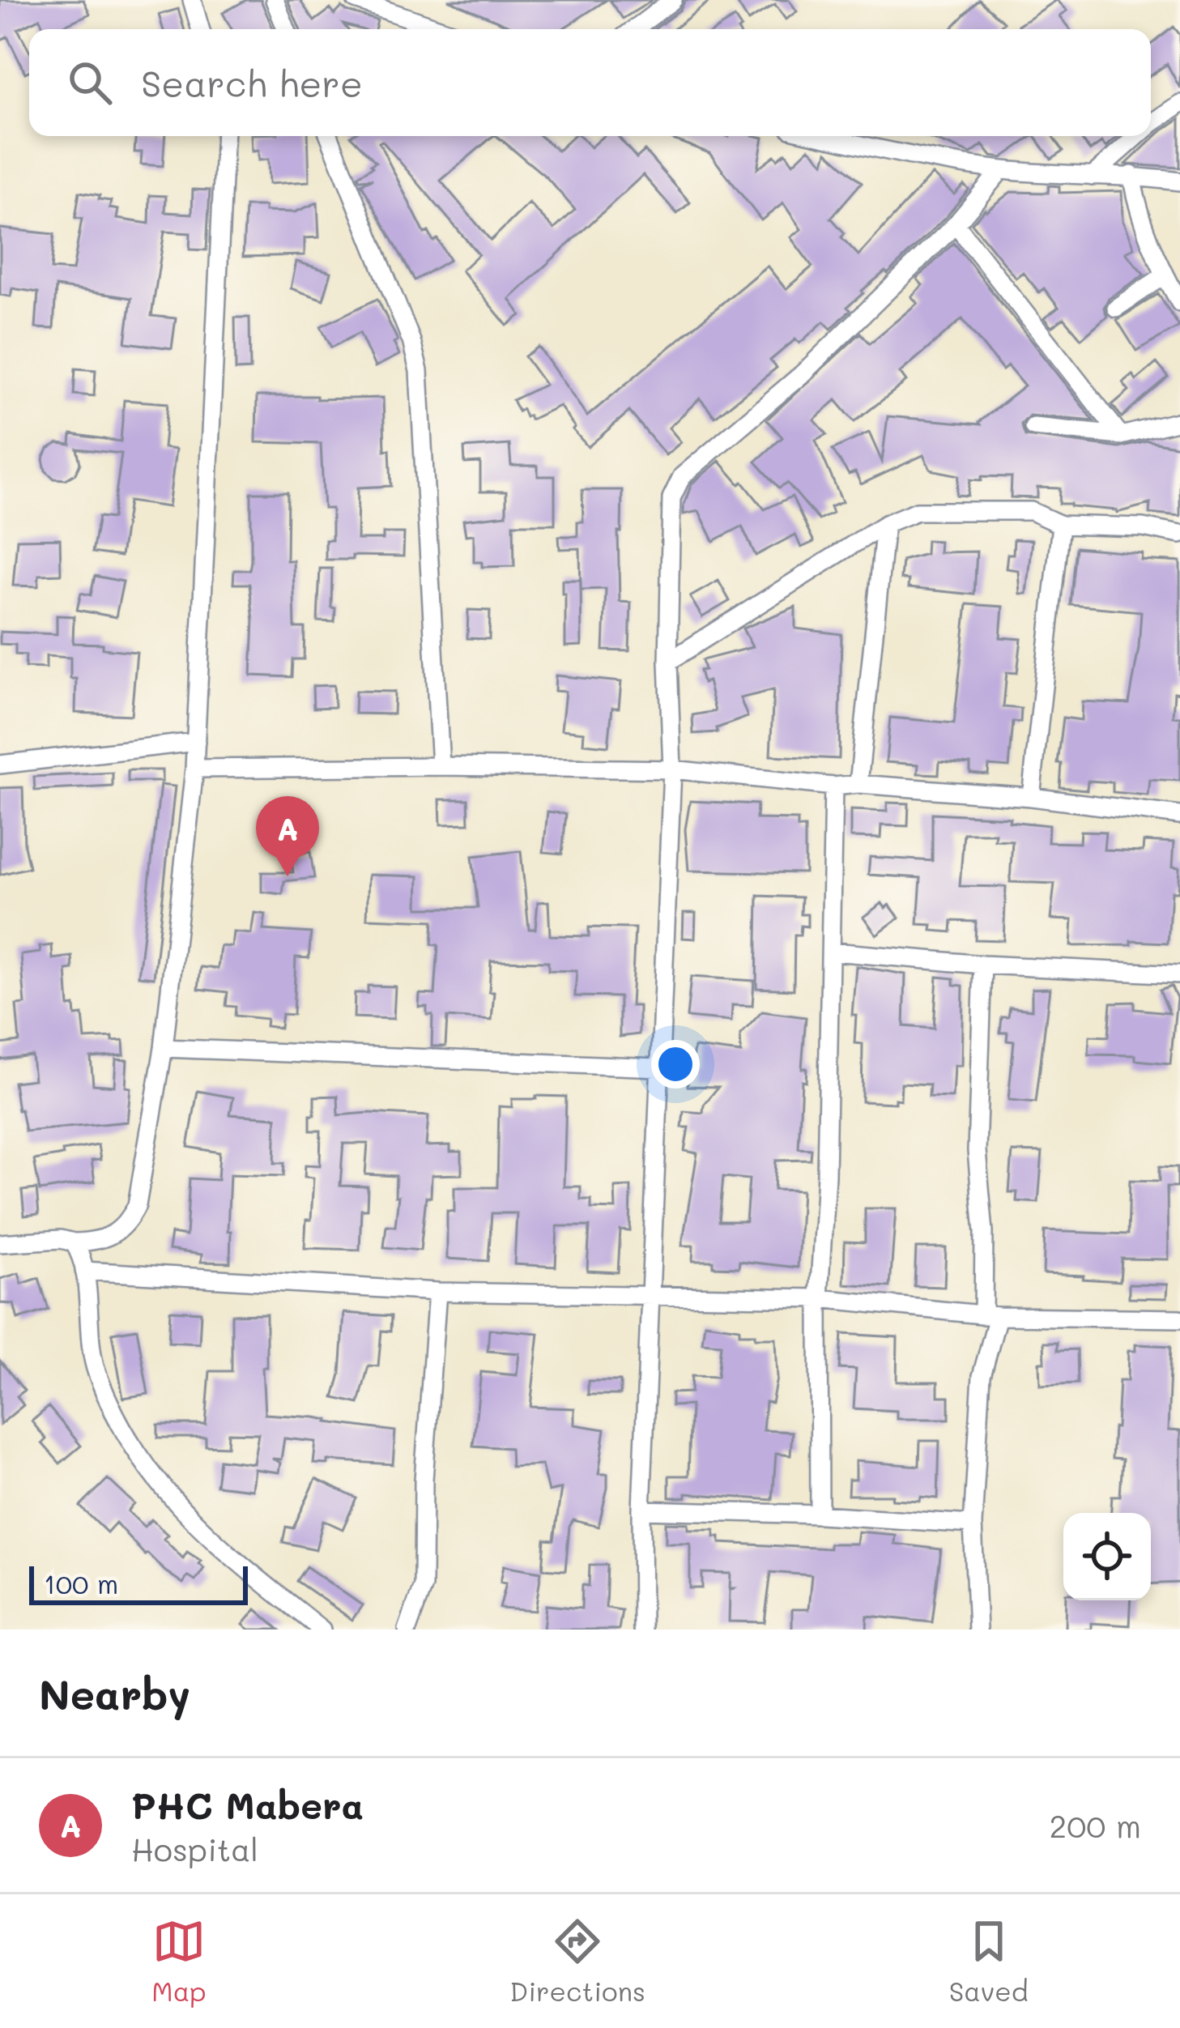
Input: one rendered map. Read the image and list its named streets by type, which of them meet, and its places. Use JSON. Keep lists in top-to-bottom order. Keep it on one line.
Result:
{"scale_bar":"100 m","page":{"search":"Search here","pins":"A","scale":"100 m","heading":"Nearby","list":[{"mark":"A","name":"PHC Mabera","note":"Hospital","value":"200 m"}],"nav":["Map","Directions","Saved"]}}
